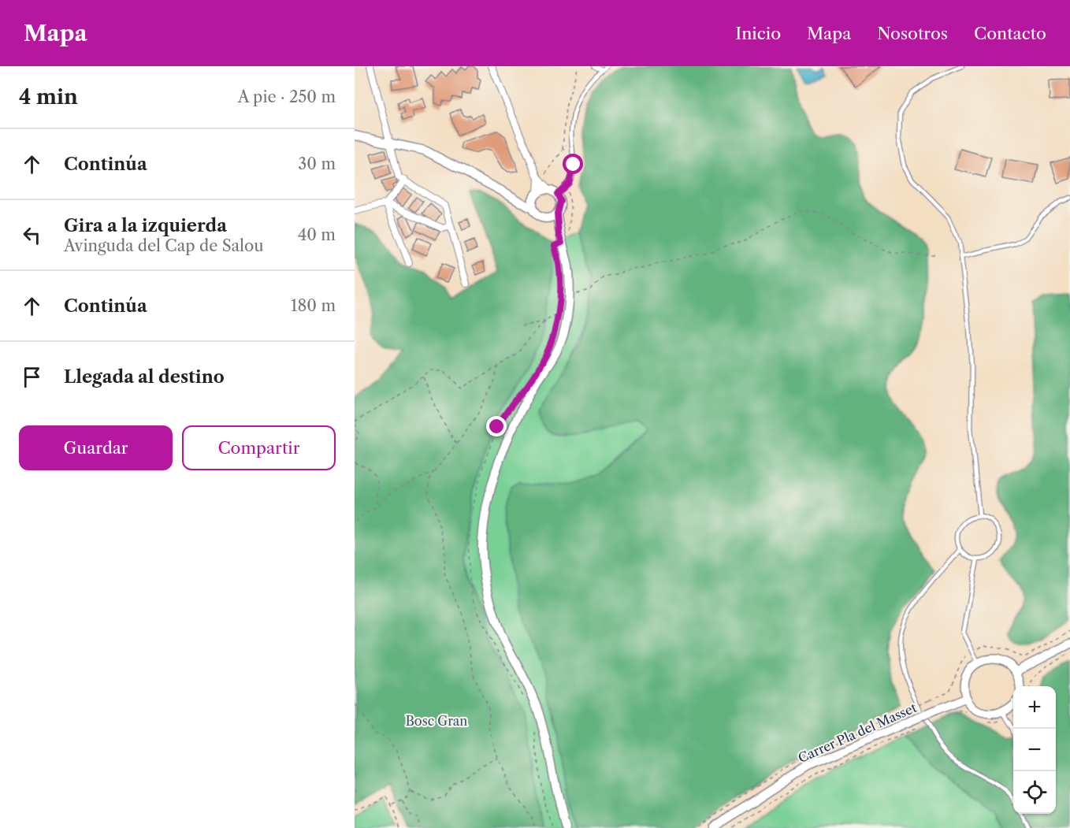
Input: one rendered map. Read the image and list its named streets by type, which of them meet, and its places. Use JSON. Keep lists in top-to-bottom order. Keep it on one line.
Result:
{"streets":{"street":["Carrer Pla del Masset"]},"parks":["Bosc Gran"],"page":{"header":"Mapa","nav":["Inicio","Mapa","Nosotros","Contacto"],"heading":["4 min","A pie · 250 m"],"list":[["Continúa","30 m"],["Gira a la izquierda","Avinguda del Cap de Salou","40 m"],["Continúa","180 m"],"Llegada al destino"],"buttons":["Guardar","Compartir"],"map_buttons":["+","−"]}}
